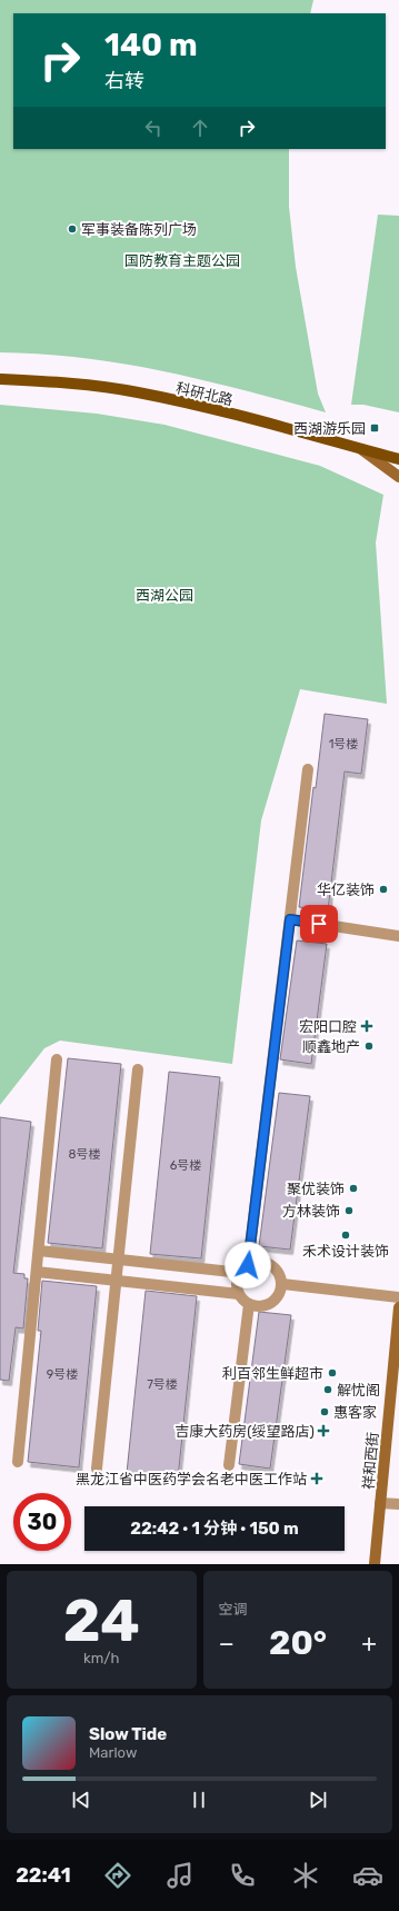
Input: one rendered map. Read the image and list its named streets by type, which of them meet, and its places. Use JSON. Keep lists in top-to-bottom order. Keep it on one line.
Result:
{"streets":{"main road":["科研北路","祥和西街"]},"parks":["国防教育主题公园","西湖公园"],"places":{"other":["军事装备陈列广场","华亿装饰","顺鑫地产","聚优装饰","方林装饰","禾术设计装饰","利百邻生鲜超市","解忧阁","惠客家"],"transit":["西湖游乐园"],"health":["宏阳口腔","吉康大药房(绥望路店)","黑龙江省中医药学会名老中医工作站"]},"house_numbers":["1号楼","8号楼","6号楼","9号楼","7号楼"],"page":{"turn":["140 m","右转"],"limit":"30","trip":"22:42 · 1 分钟 · 150 m","tile":[["24","km/h"],"空调"],"heat":["−","20°","+"],"song":["Slow Tide","Marlow"],"tabs":"22:41"}}
